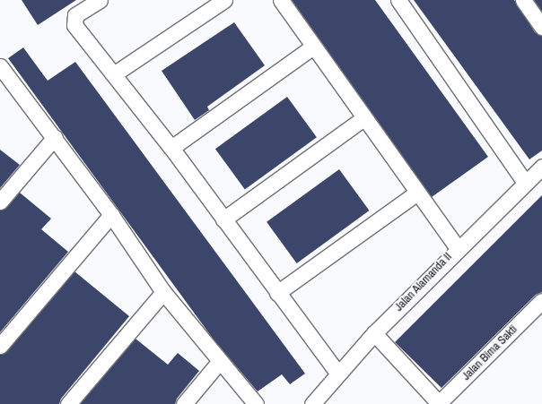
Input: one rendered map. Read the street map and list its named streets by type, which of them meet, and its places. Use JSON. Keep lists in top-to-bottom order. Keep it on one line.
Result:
{"streets":{"street":["Jalan Alamanda II","Jalan Bima Sakti"]}}
